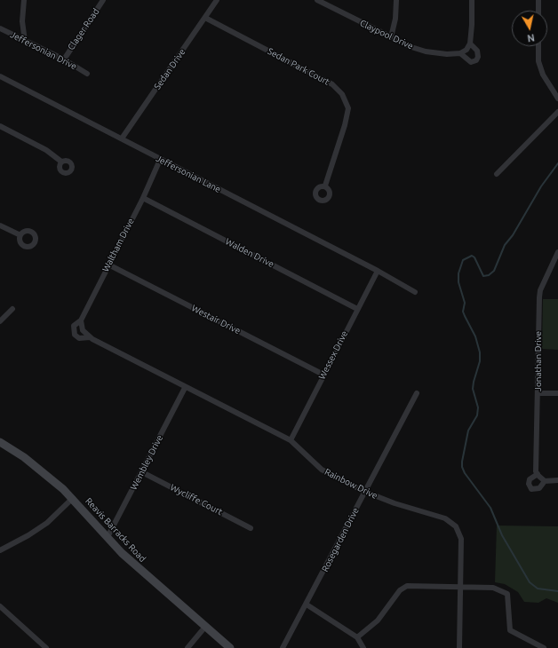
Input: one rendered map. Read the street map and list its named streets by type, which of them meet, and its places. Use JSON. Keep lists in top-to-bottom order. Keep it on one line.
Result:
{"streets":{"main road":["Reavis Barracks Road"],"street":["Clager Road","Claypool Drive","Jeffersonian Drive","Sedan Park Court","Sedan Drive","Jeffersonian Lane","Waltham Drive","Walden Drive","Westair Drive","Wessex Drive","Jonathan Drive","Wembley Drive","Rainbow Drive","Wycliffe Court","Rosegarden Drive"]},"crossings":[["Clager Road","Jeffersonian Drive"],["Sedan Park Court","Sedan Drive"],["Sedan Drive","Jeffersonian Lane"],["Jeffersonian Lane","Waltham Drive"],["Jeffersonian Lane","Wessex Drive"],["Waltham Drive","Walden Drive"],["Waltham Drive","Westair Drive"],["Waltham Drive","Rainbow Drive"],["Walden Drive","Wessex Drive"],["Westair Drive","Wessex Drive"],["Wessex Drive","Rainbow Drive"],["Wembley Drive","Rainbow Drive"],["Wembley Drive","Wycliffe Court"],["Wembley Drive","Reavis Barracks Road"],["Rainbow Drive","Rosegarden Drive"]],"north":"bottom"}
